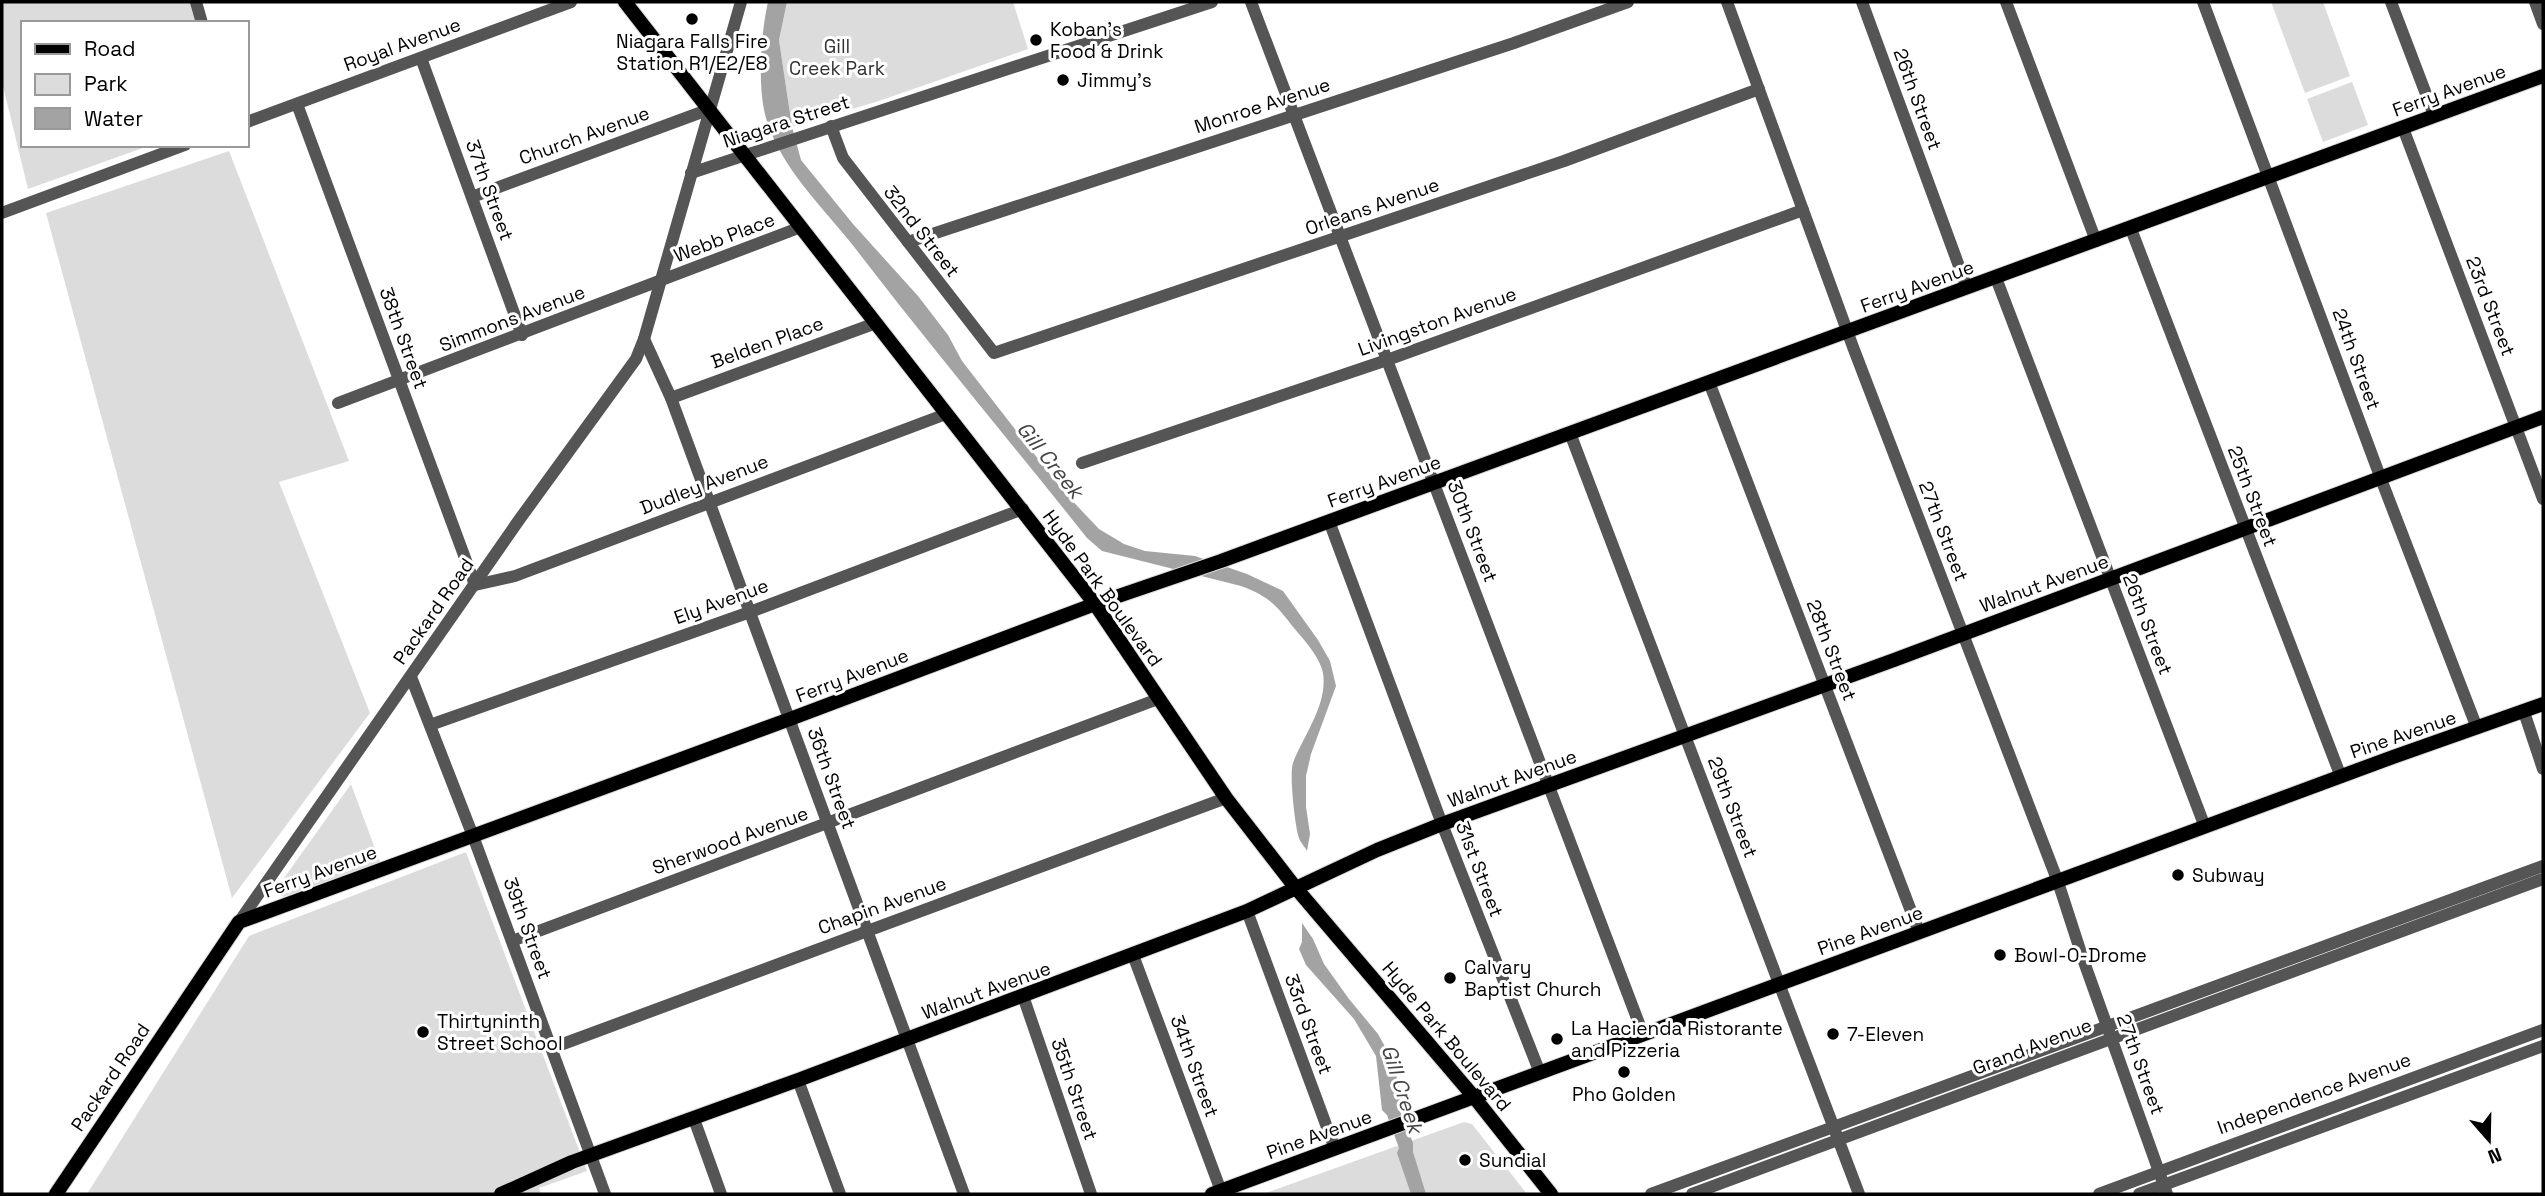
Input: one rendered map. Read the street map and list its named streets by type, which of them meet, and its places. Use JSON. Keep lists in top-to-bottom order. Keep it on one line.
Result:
{"streets":{"main road":["Ferry Avenue","Walnut Avenue","Hyde Park Boulevard","Packard Road","Pine Avenue"],"street":["Royal Avenue","26th Street","Monroe Avenue","Niagara Street","Church Avenue","37th Street","Orleans Avenue","32nd Street","Webb Place","23rd Street","Simmons Avenue","Livingston Avenue","38th Street","Belden Place","24th Street","Dudley Avenue","25th Street","30th Street","27th Street","Ely Avenue","28th Street","36th Street","29th Street","Sherwood Avenue","31st Street","Chapin Avenue","39th Street","33rd Street","Grand Avenue","34th Street","35th Street","Independence Avenue"]},"crossings":[["Royal Avenue","37th Street"],["Royal Avenue","38th Street"],["Ferry Avenue","26th Street"],["Ferry Avenue","23rd Street"],["Ferry Avenue","24th Street"],["Ferry Avenue","25th Street"],["Ferry Avenue","30th Street"],["Ferry Avenue","27th Street"],["Ferry Avenue","Hyde Park Boulevard"],["Ferry Avenue","Packard Road"],["Ferry Avenue","28th Street"],["Ferry Avenue","36th Street"],["Ferry Avenue","29th Street"],["Ferry Avenue","31st Street"],["Ferry Avenue","39th Street"],["26th Street","Walnut Avenue"],["26th Street","Pine Avenue"],["Monroe Avenue","32nd Street"],["Monroe Avenue","30th Street"],["Niagara Street","32nd Street"],["Niagara Street","Hyde Park Boulevard"],["Niagara Street","Packard Road"],["Church Avenue","37th Street"],["Church Avenue","Hyde Park Boulevard"],["Church Avenue","Packard Road"],["37th Street","Simmons Avenue"],["Orleans Avenue","32nd Street"],["Orleans Avenue","30th Street"],["Orleans Avenue","27th Street"],["Webb Place","Simmons Avenue"],["Webb Place","Hyde Park Boulevard"],["Webb Place","Packard Road"],["23rd Street","Walnut Avenue"],["Simmons Avenue","38th Street"],["Simmons Avenue","Packard Road"],["Livingston Avenue","30th Street"],["Livingston Avenue","27th Street"],["38th Street","Dudley Avenue"],["38th Street","Packard Road"],["Belden Place","Hyde Park Boulevard"],["Belden Place","36th Street"],["24th Street","Walnut Avenue"],["24th Street","Pine Avenue"],["Dudley Avenue","Hyde Park Boulevard"],["Dudley Avenue","Packard Road"],["Dudley Avenue","36th Street"],["25th Street","Walnut Avenue"],["25th Street","Pine Avenue"],["30th Street","Walnut Avenue"],["30th Street","Pine Avenue"],["27th Street","Walnut Avenue"],["27th Street","Pine Avenue"],["27th Street","Grand Avenue"],["27th Street","Independence Avenue"],["Walnut Avenue","Hyde Park Boulevard"],["Walnut Avenue","28th Street"],["Walnut Avenue","36th Street"],["Walnut Avenue","29th Street"],["Walnut Avenue","31st Street"],["Walnut Avenue","39th Street"],["Walnut Avenue","33rd Street"],["Walnut Avenue","34th Street"],["Walnut Avenue","35th Street"],["Hyde Park Boulevard","Ely Avenue"],["Hyde Park Boulevard","Packard Road"],["Hyde Park Boulevard","Pine Avenue"],["Hyde Park Boulevard","Sherwood Avenue"],["Hyde Park Boulevard","Chapin Avenue"],["Ely Avenue","36th Street"],["Ely Avenue","39th Street"],["Packard Road","36th Street"],["Packard Road","39th Street"],["28th Street","Pine Avenue"],["Pine Avenue","29th Street"],["Pine Avenue","31st Street"],["Pine Avenue","33rd Street"],["Pine Avenue","34th Street"],["36th Street","Sherwood Avenue"],["36th Street","Chapin Avenue"],["29th Street","Grand Avenue"],["Sherwood Avenue","39th Street"],["Chapin Avenue","39th Street"]],"water":["Gill Creek"],"parks":["Gill Creek Park"],"places":["Niagara Falls Fire Station R1/E2/E8","Koban's Food & Drink","Jimmy's","Subway","Bowl-O-Drome","Calvary Baptist Church","Thirtyninth Street School","7-Eleven","La Hacienda Ristorante and Pizzeria","Pho Golden","Sundial"],"legend":["Road","Park","Water"],"north":"bottom"}
